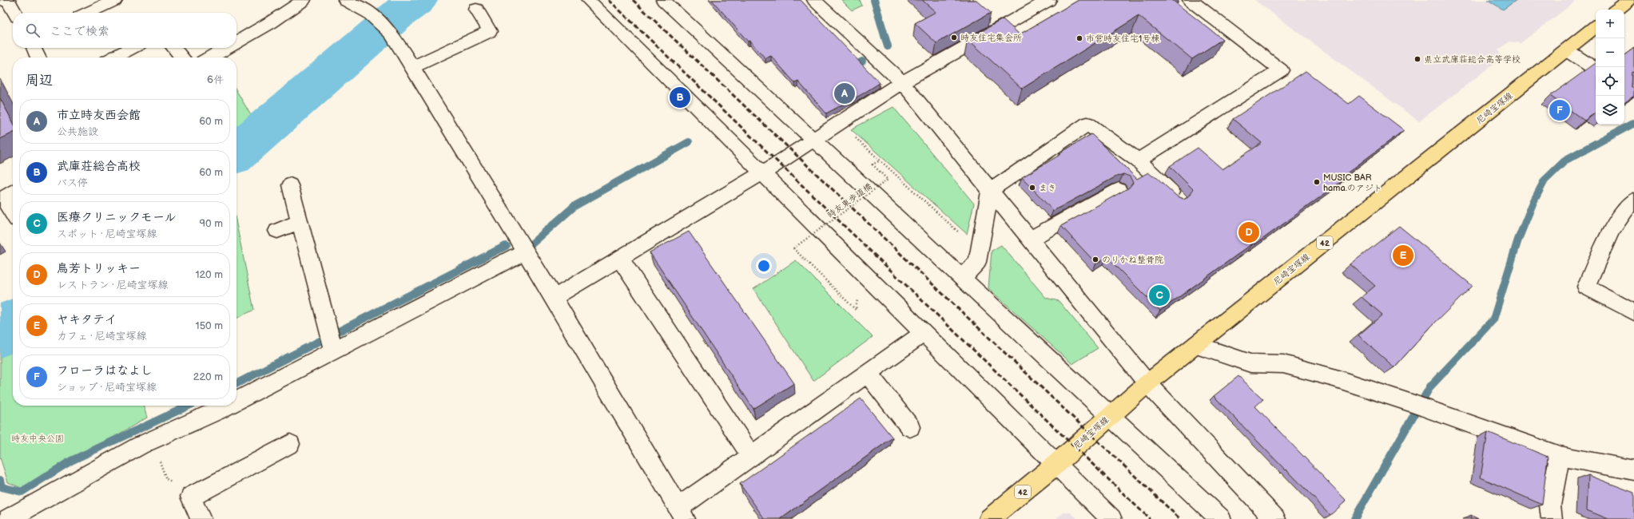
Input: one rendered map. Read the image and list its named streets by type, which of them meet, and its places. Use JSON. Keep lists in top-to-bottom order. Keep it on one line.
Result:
{"streets":{"main road":["尼崎宝塚線","42"],"path":["時友東歩道橋"]},"parks":["時友中央公園"],"places":["時友住宅集会所","市営時友住宅1号棟","県立武庫荘総合高等学校","MUSIC BAR hama.のアジト","まき","のりかね整骨院"],"page":{"map_buttons":["+","−"],"search":"ここで検索","heading":["周辺","6件"],"pins":["A","B","F","D","E","C"],"list":[{"mark":"A","name":"市立時友西会館","note":"公共施設","value":"60 m"},{"mark":"B","name":"武庫荘総合高校","note":"バス停","value":"60 m"},{"mark":"C","name":"医療クリニックモール","note":"スポット · 尼崎宝塚線","value":"90 m"},{"mark":"D","name":"鳥芳トリッキー","note":"レストラン · 尼崎宝塚線","value":"120 m"},{"mark":"E","name":"ヤキタテイ","note":"カフェ · 尼崎宝塚線","value":"150 m"},{"mark":"F","name":"フローラはなよし","note":"ショップ · 尼崎宝塚線","value":"220 m"}]}}
